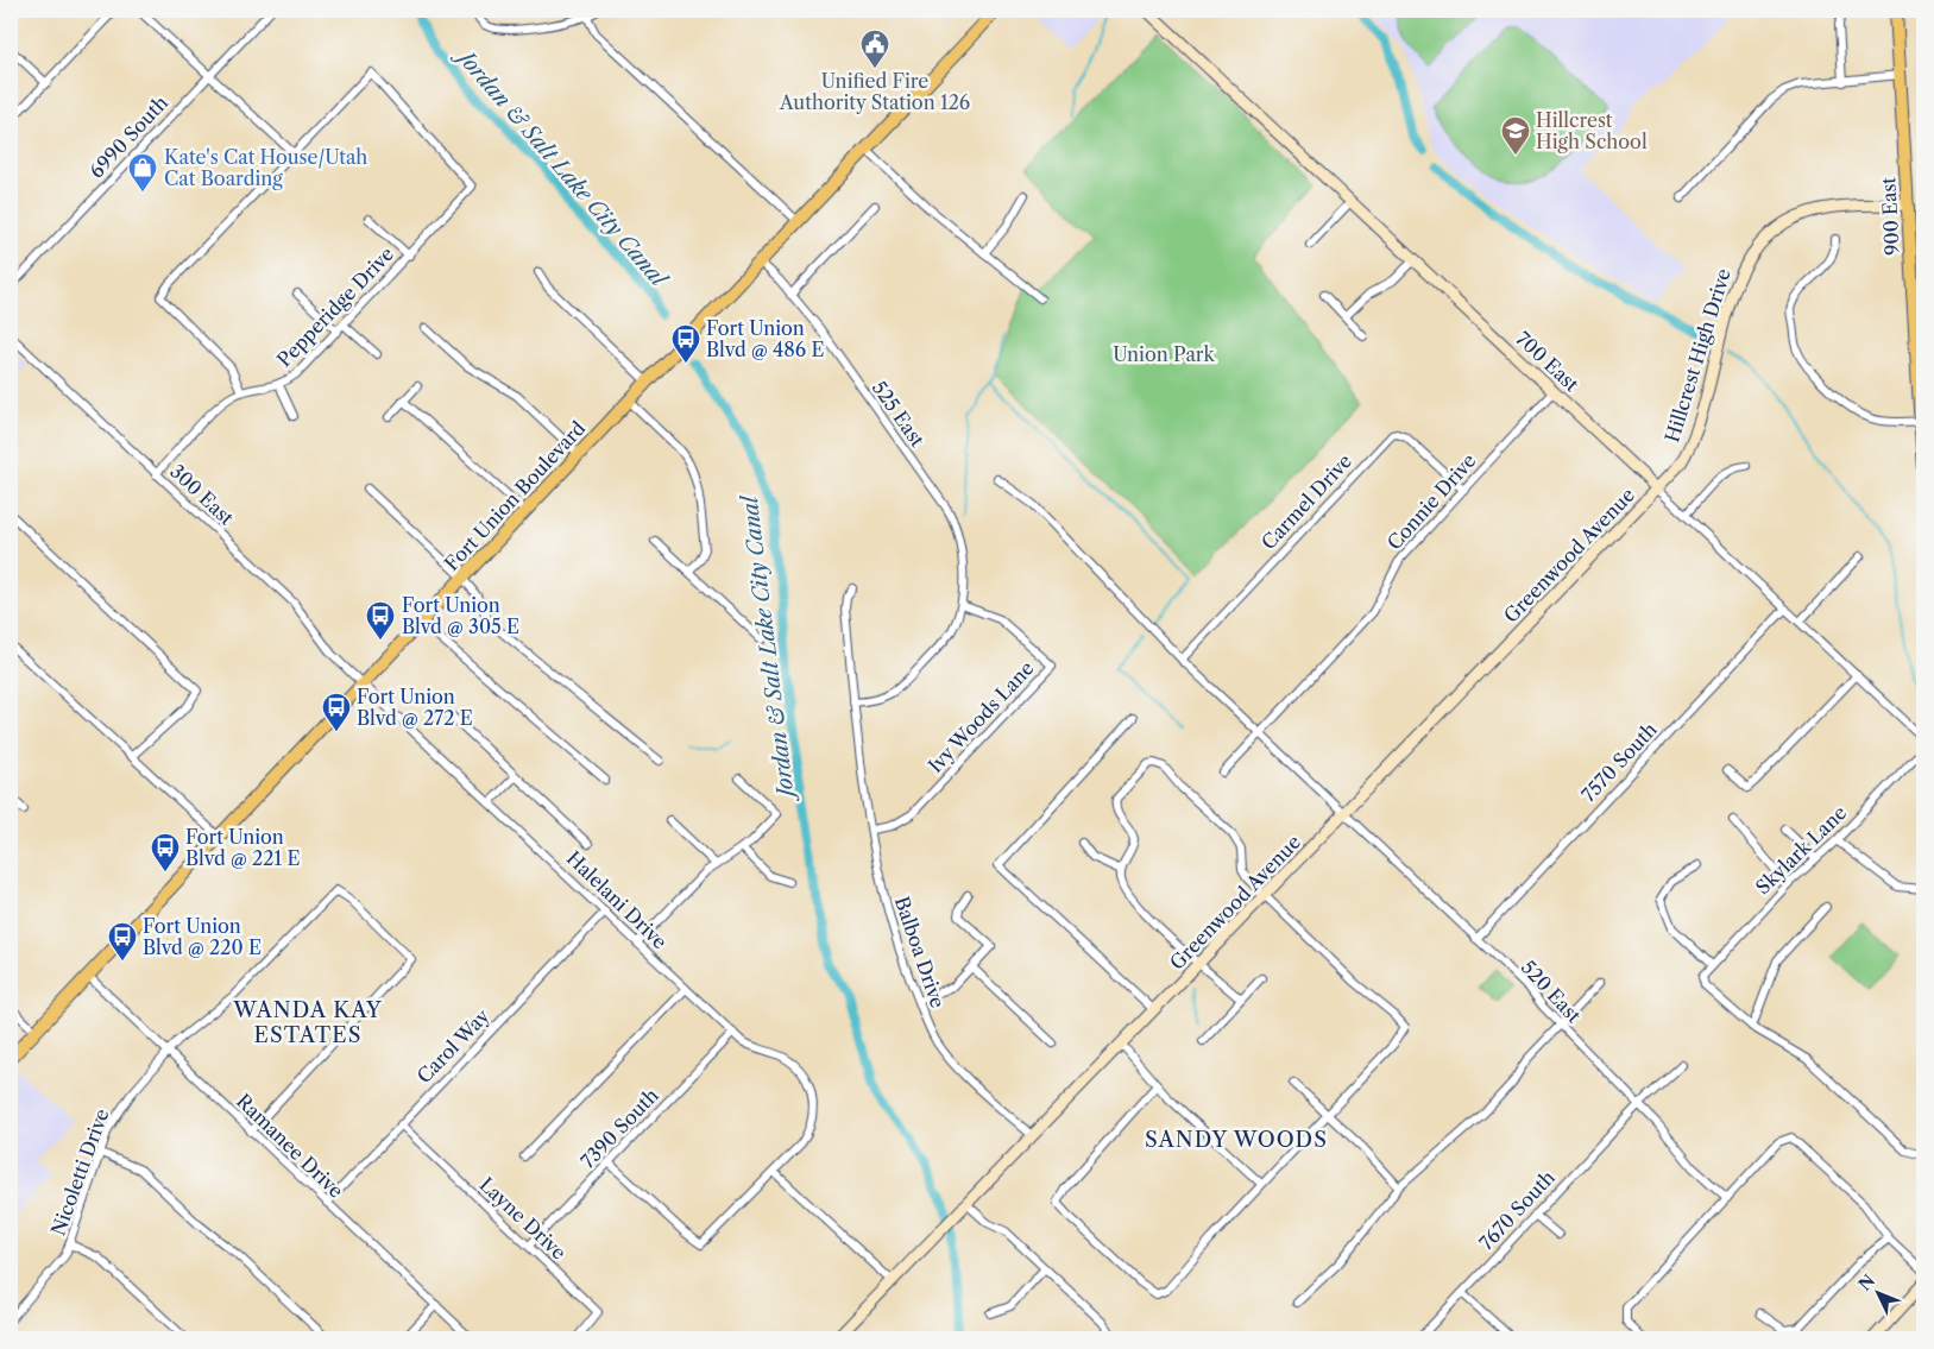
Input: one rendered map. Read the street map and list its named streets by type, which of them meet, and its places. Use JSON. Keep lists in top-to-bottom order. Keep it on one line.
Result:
{"streets":{"main road":["900 East","Fort Union Boulevard"],"street":["6990 South","Pepperidge Drive","Hillcrest High Drive","700 East","525 East","300 East","Carmel Drive","Connie Drive","Greenwood Avenue","Ivy Woods Lane","7570 South","Skylark Lane","Halelani Drive","Balboa Drive","520 East","Carol Way","7390 South","Ramanee Drive","Nicoletti Drive","7670 South","Layne Drive"]},"crossings":[["900 East","Hillcrest High Drive"],["Pepperidge Drive","300 East"],["Hillcrest High Drive","700 East"],["Hillcrest High Drive","Greenwood Avenue"],["700 East","Connie Drive"],["700 East","Greenwood Avenue"],["700 East","7570 South"],["525 East","Fort Union Boulevard"],["525 East","Ivy Woods Lane"],["300 East","Fort Union Boulevard"],["300 East","Halelani Drive"],["Fort Union Boulevard","Halelani Drive"],["Fort Union Boulevard","Ramanee Drive"],["Carmel Drive","Connie Drive"],["Carmel Drive","520 East"],["Connie Drive","520 East"],["Greenwood Avenue","Balboa Drive"],["Greenwood Avenue","520 East"],["Ivy Woods Lane","Balboa Drive"],["7570 South","520 East"],["Halelani Drive","Carol Way"],["Halelani Drive","7390 South"],["520 East","7670 South"],["Carol Way","Ramanee Drive"],["Carol Way","Layne Drive"],["7390 South","Layne Drive"],["Ramanee Drive","Nicoletti Drive"]],"districts":["WANDA KAY ESTATES","SANDY WOODS"],"water":["Jordan & Salt Lake City Canal"],"parks":["Union Park"],"places":{"public building":["Unified Fire Authority Station 126"],"school or university":["Hillcrest High School"],"shop":["Kate's Cat House/Utah Cat Boarding"],"bus stop":["Fort Union Blvd @ 486 E","Fort Union Blvd @ 305 E","Fort Union Blvd @ 272 E","Fort Union Blvd @ 221 E","Fort Union Blvd @ 220 E"]},"north":"top left"}
